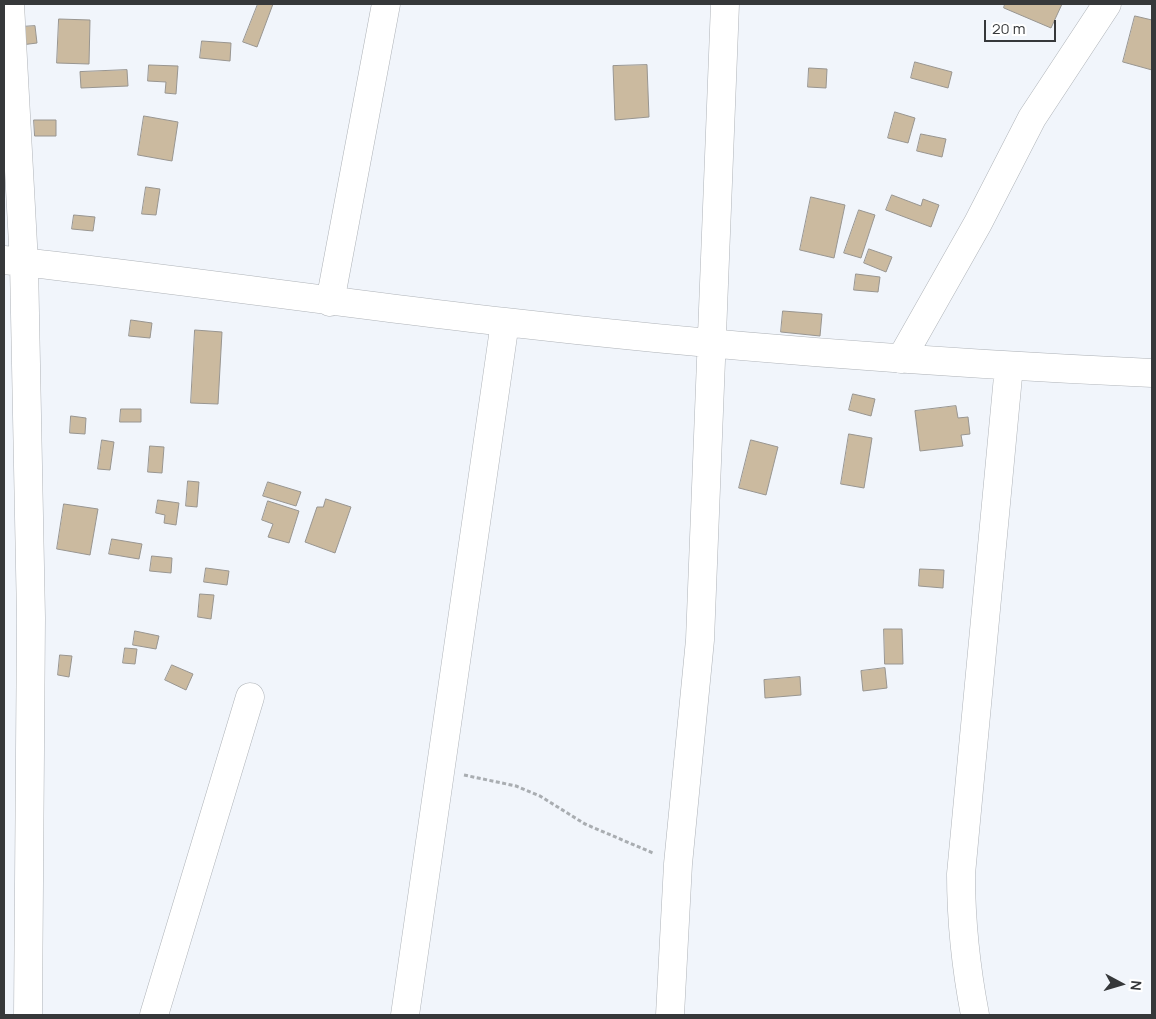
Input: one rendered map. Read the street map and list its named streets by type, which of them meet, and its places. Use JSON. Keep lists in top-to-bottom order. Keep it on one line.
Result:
{"scale_bar":"20 m","north":"right"}
